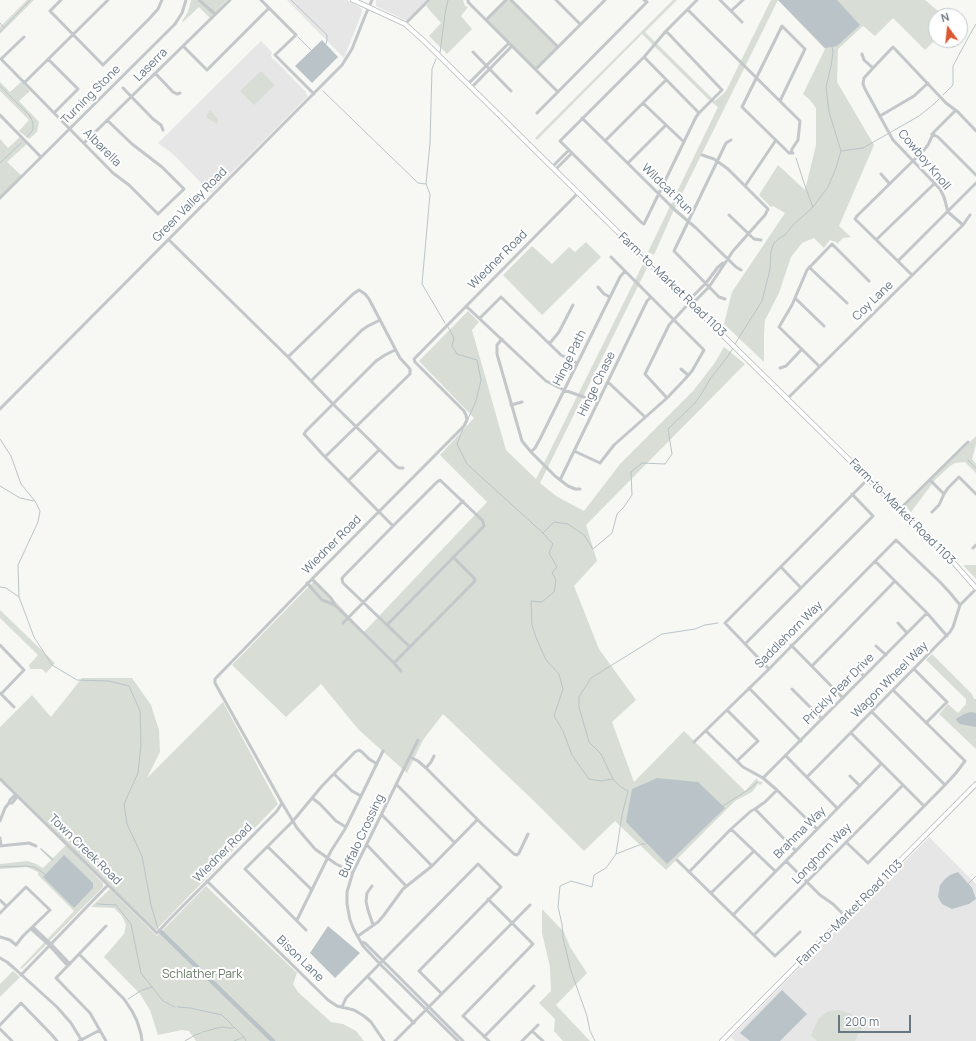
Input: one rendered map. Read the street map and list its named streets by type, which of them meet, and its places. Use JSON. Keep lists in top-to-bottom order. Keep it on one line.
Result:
{"streets":{"main road":["Farm-to-Market Road 1103"],"street":["Laserra","Turning Stone","Albarella","Cowboy Knoll","Wildcat Run","Green Valley Road","Wiedner Road","Coy Lane","Hinge Path","Hinge Chase","Saddlehorn Way","Wagon Wheel Way","Prickly Pear Drive","Brahma Way","Buffalo Crossing","Town Creek Road","Longhorn Way","Bison Lane"]},"crossings":[["Laserra","Albarella"],["Turning Stone","Albarella"],["Green Valley Road","Farm-to-Market Road 1103"],["Wiedner Road","Farm-to-Market Road 1103"],["Wiedner Road","Town Creek Road"],["Wiedner Road","Bison Lane"],["Farm-to-Market Road 1103","Coy Lane"],["Farm-to-Market Road 1103","Wagon Wheel Way"],["Saddlehorn Way","Wagon Wheel Way"]],"parks":["Schlather Park"],"scale_bar":"200 m","north":"top"}
